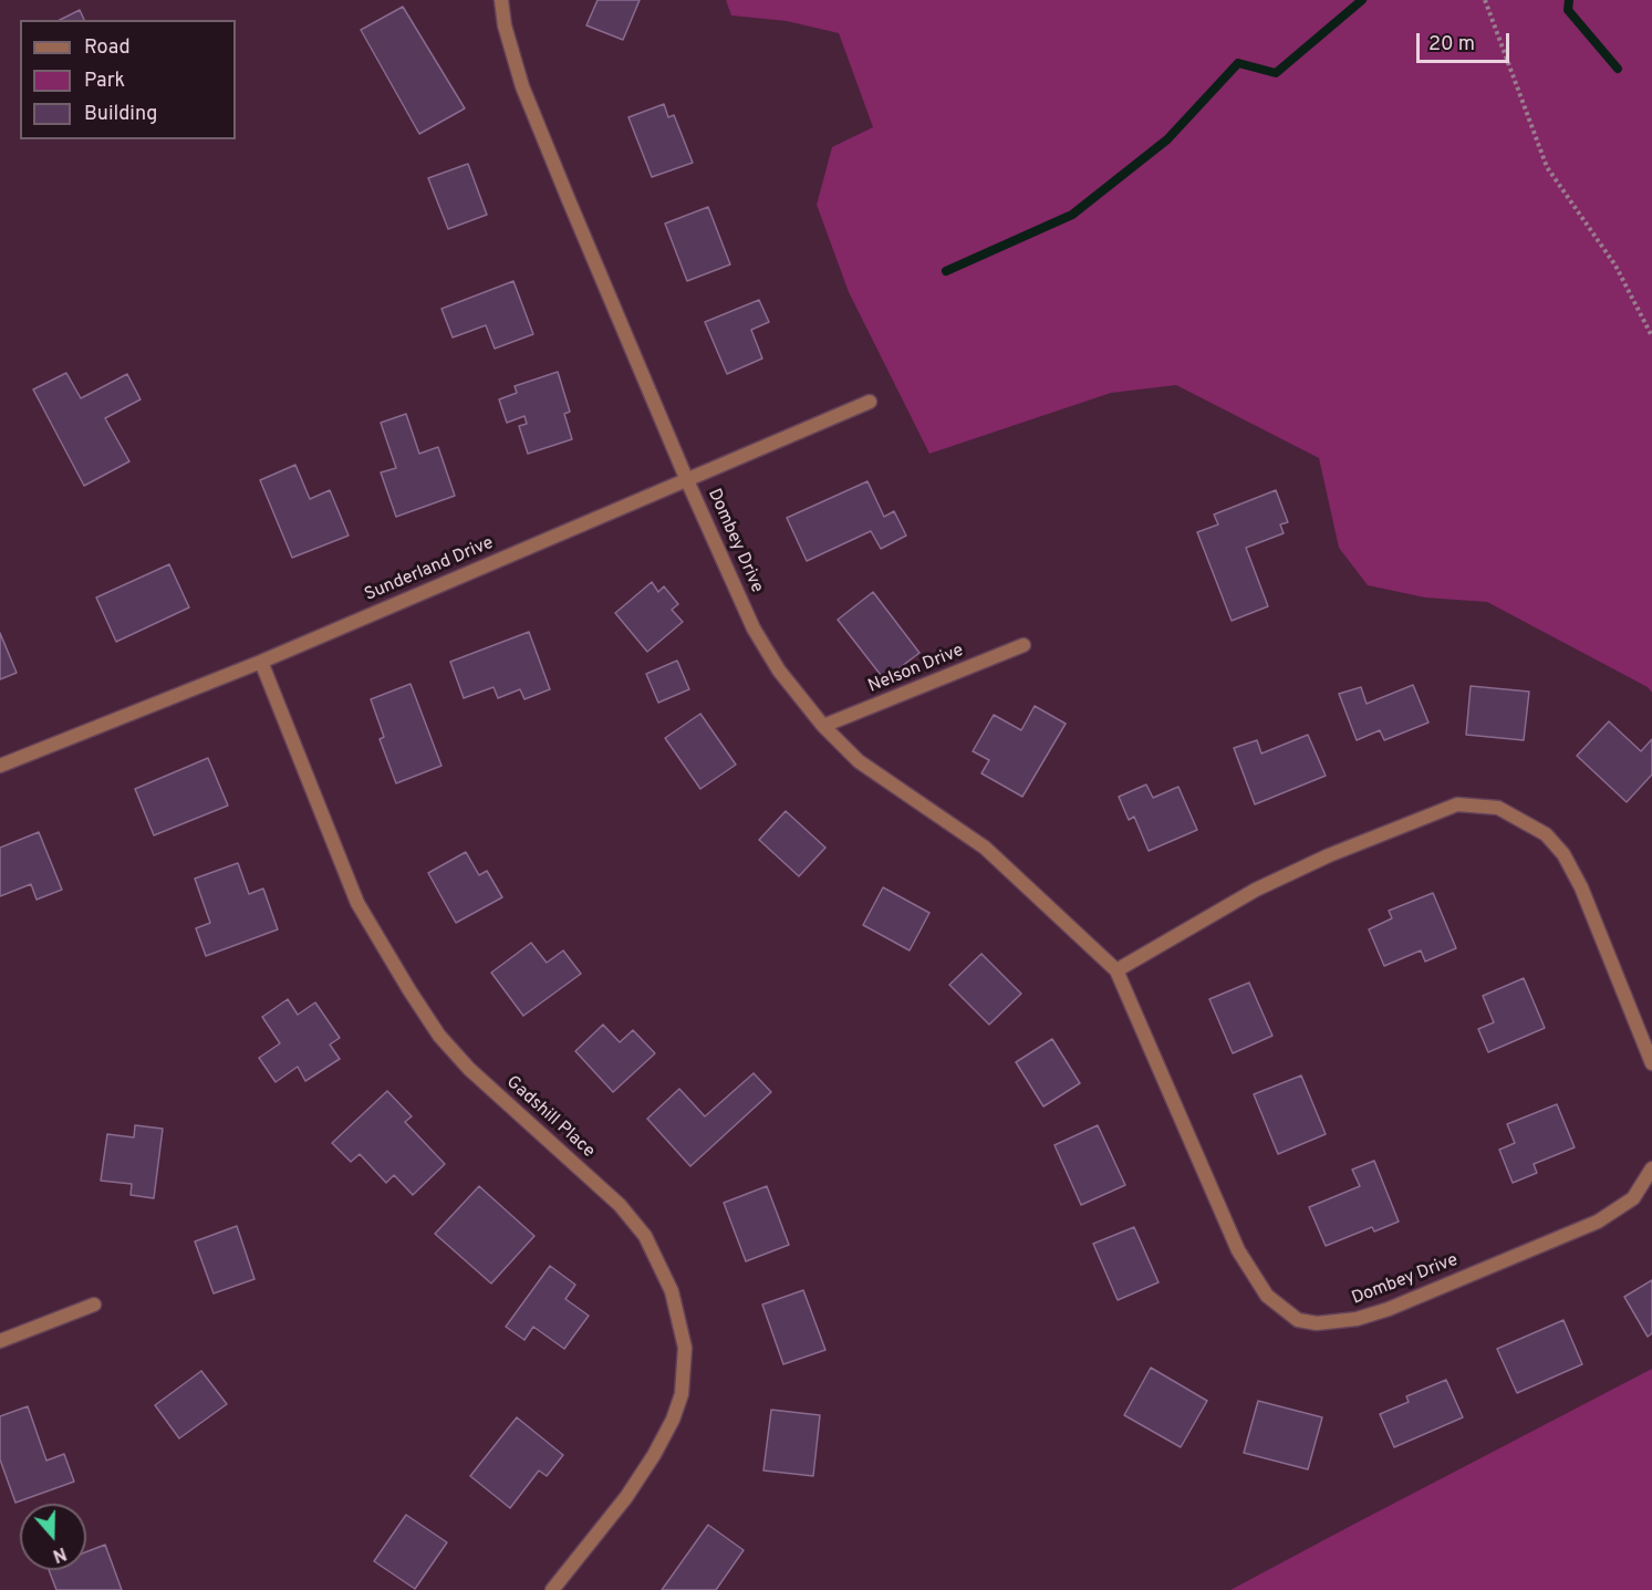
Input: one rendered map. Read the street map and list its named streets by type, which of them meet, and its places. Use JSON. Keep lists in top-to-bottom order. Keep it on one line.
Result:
{"streets":{"street":["Dombey Drive","Sunderland Drive","Nelson Drive","Gadshill Place"]},"crossings":[["Dombey Drive","Sunderland Drive"],["Dombey Drive","Nelson Drive"],["Sunderland Drive","Gadshill Place"]],"legend":["Road","Park","Building"],"scale_bar":"20 m","north":"bottom"}
